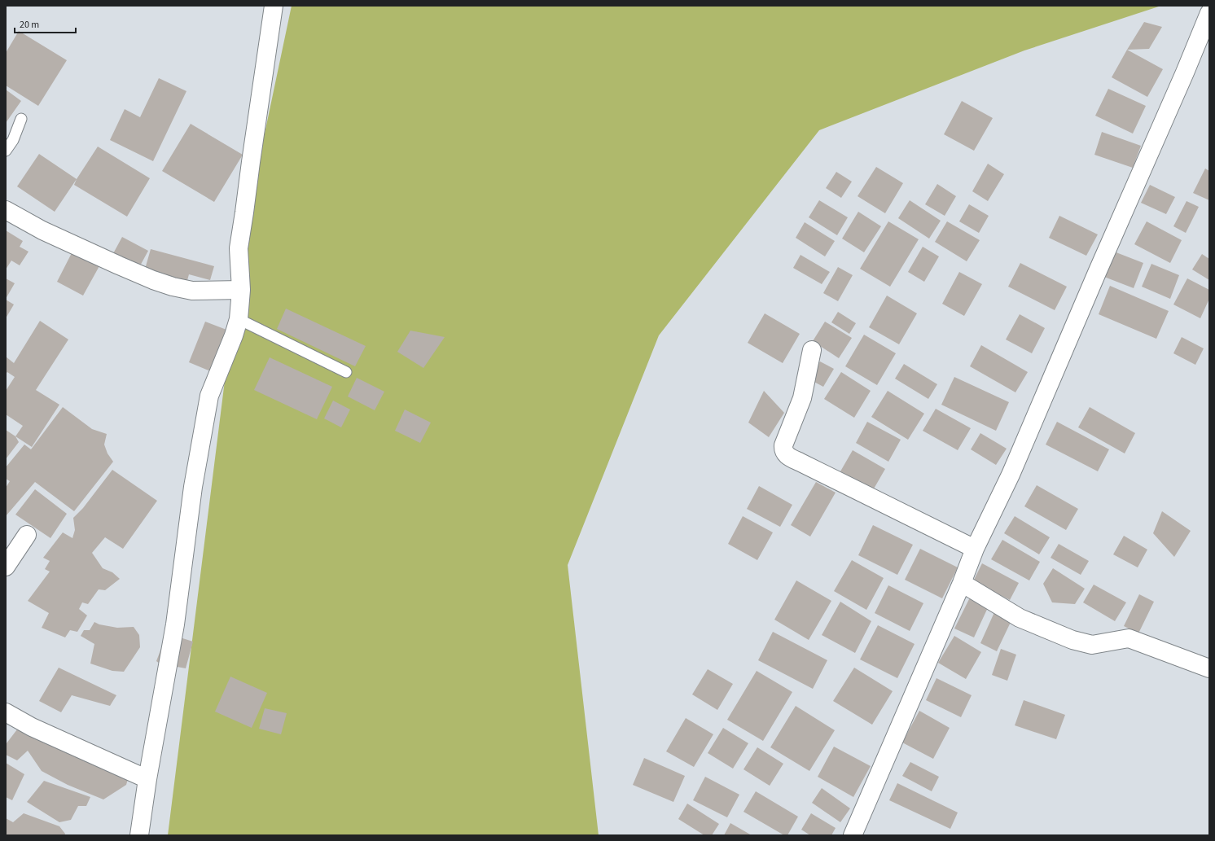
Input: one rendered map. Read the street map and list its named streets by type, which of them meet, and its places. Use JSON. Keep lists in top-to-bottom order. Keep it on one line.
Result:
{"scale_bar":"20 m"}
